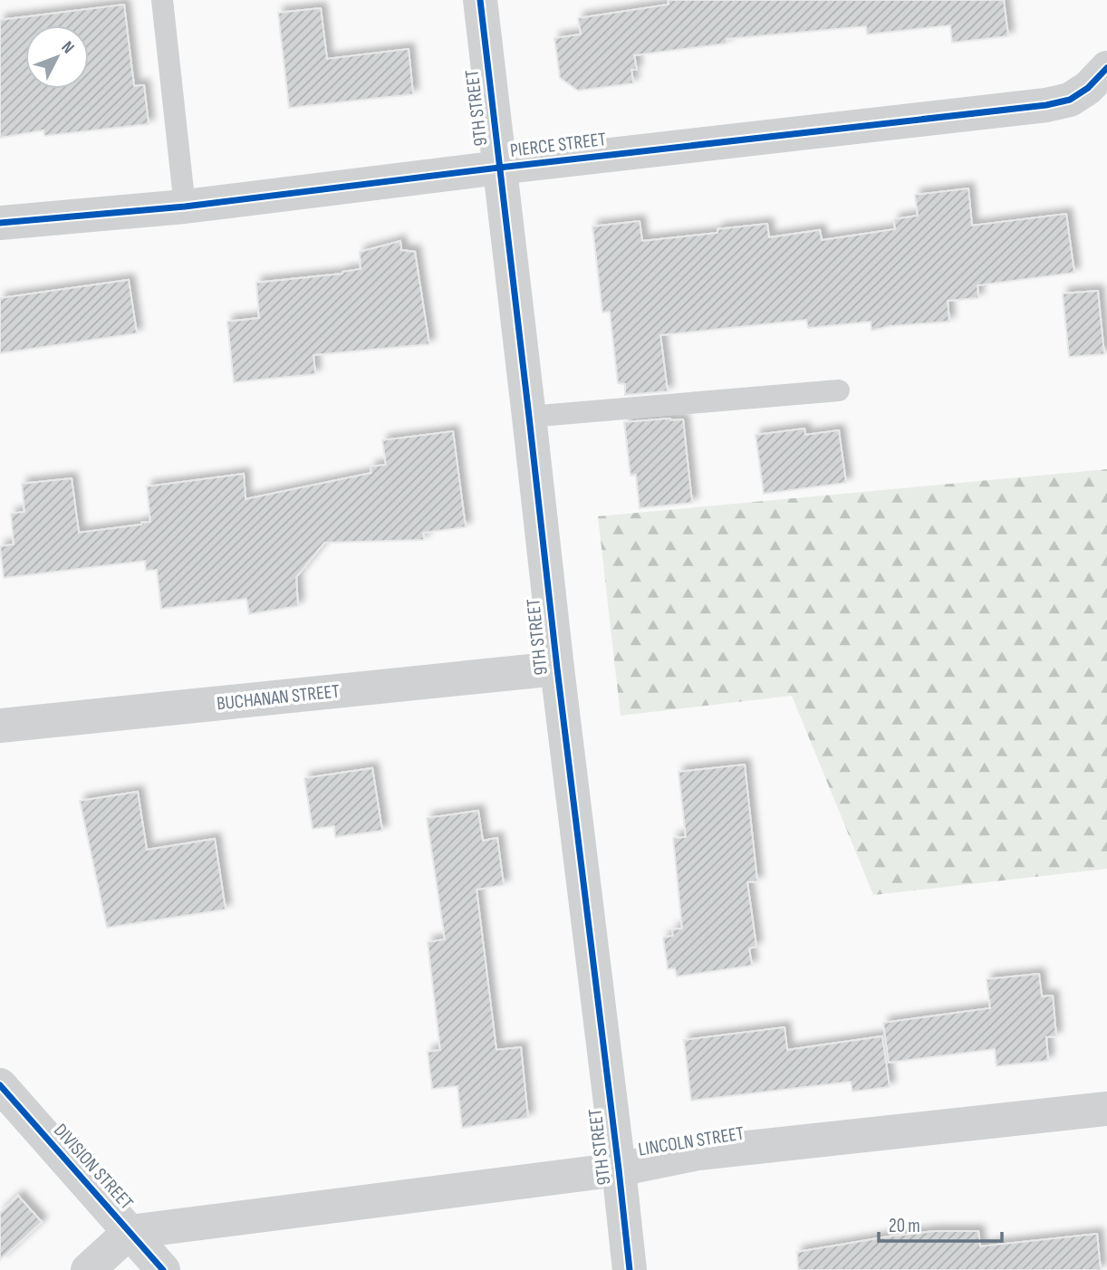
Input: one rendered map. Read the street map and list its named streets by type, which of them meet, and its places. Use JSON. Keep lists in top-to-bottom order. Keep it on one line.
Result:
{"streets":{"street":["9TH STREET","PIERCE STREET","BUCHANAN STREET","LINCOLN STREET","DIVISION STREET"]},"crossings":[["9TH STREET","PIERCE STREET"],["9TH STREET","BUCHANAN STREET"],["9TH STREET","LINCOLN STREET"],["LINCOLN STREET","DIVISION STREET"]],"scale_bar":"20 m","north":"top right"}
